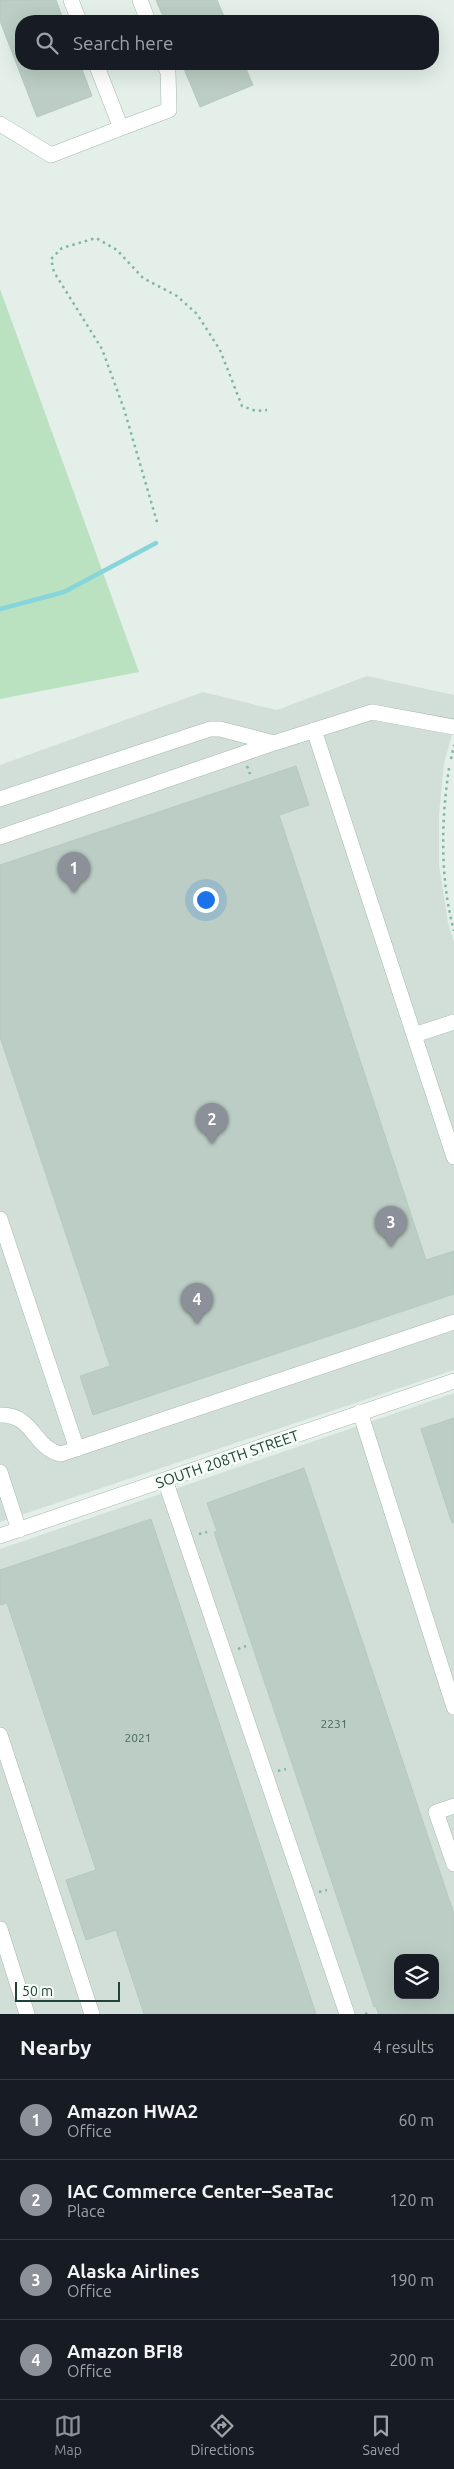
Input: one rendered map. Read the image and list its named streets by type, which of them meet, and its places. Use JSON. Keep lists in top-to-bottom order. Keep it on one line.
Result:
{"streets":{"street":["SOUTH 208TH STREET"]},"house_numbers":["2231","2021"],"scale_bar":"50 m","page":{"search":"Search here","pins":["1","2","3","4"],"scale":"50 m","heading":["Nearby","4 results"],"list":[{"mark":"1","name":"Amazon HWA2","note":"Office","value":"60 m"},{"mark":"2","name":"IAC Commerce Center–SeaTac","note":"Place","value":"120 m"},{"mark":"3","name":"Alaska Airlines","note":"Office","value":"190 m"},{"mark":"4","name":"Amazon BFI8","note":"Office","value":"200 m"}],"nav":["Map","Directions","Saved"]}}
